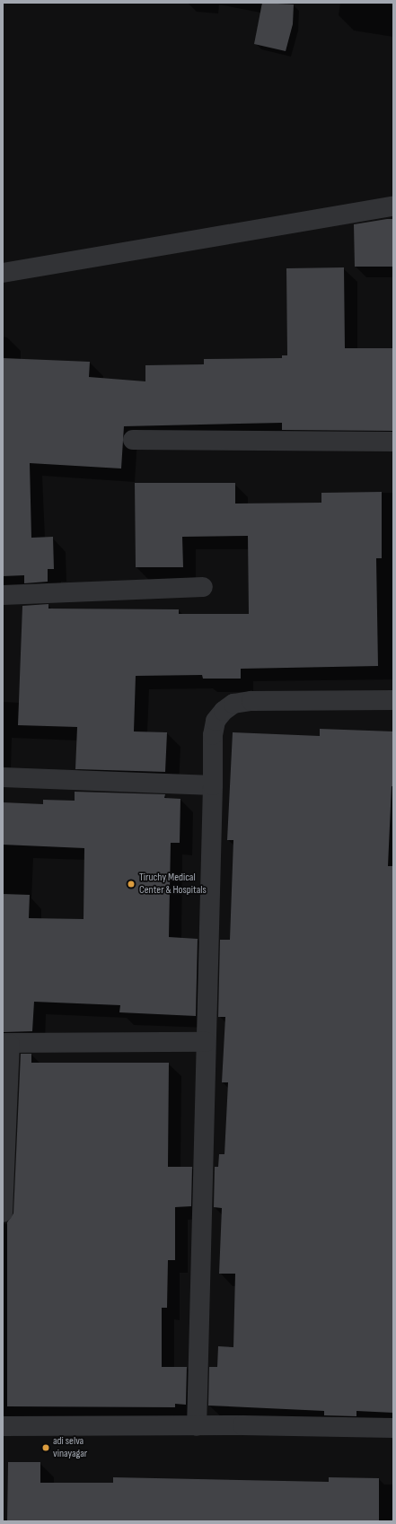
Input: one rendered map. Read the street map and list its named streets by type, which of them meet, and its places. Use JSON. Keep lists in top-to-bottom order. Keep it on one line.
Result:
{"places":["Tiruchy Medical Center & Hospitals","adi selva vinayagar"]}
